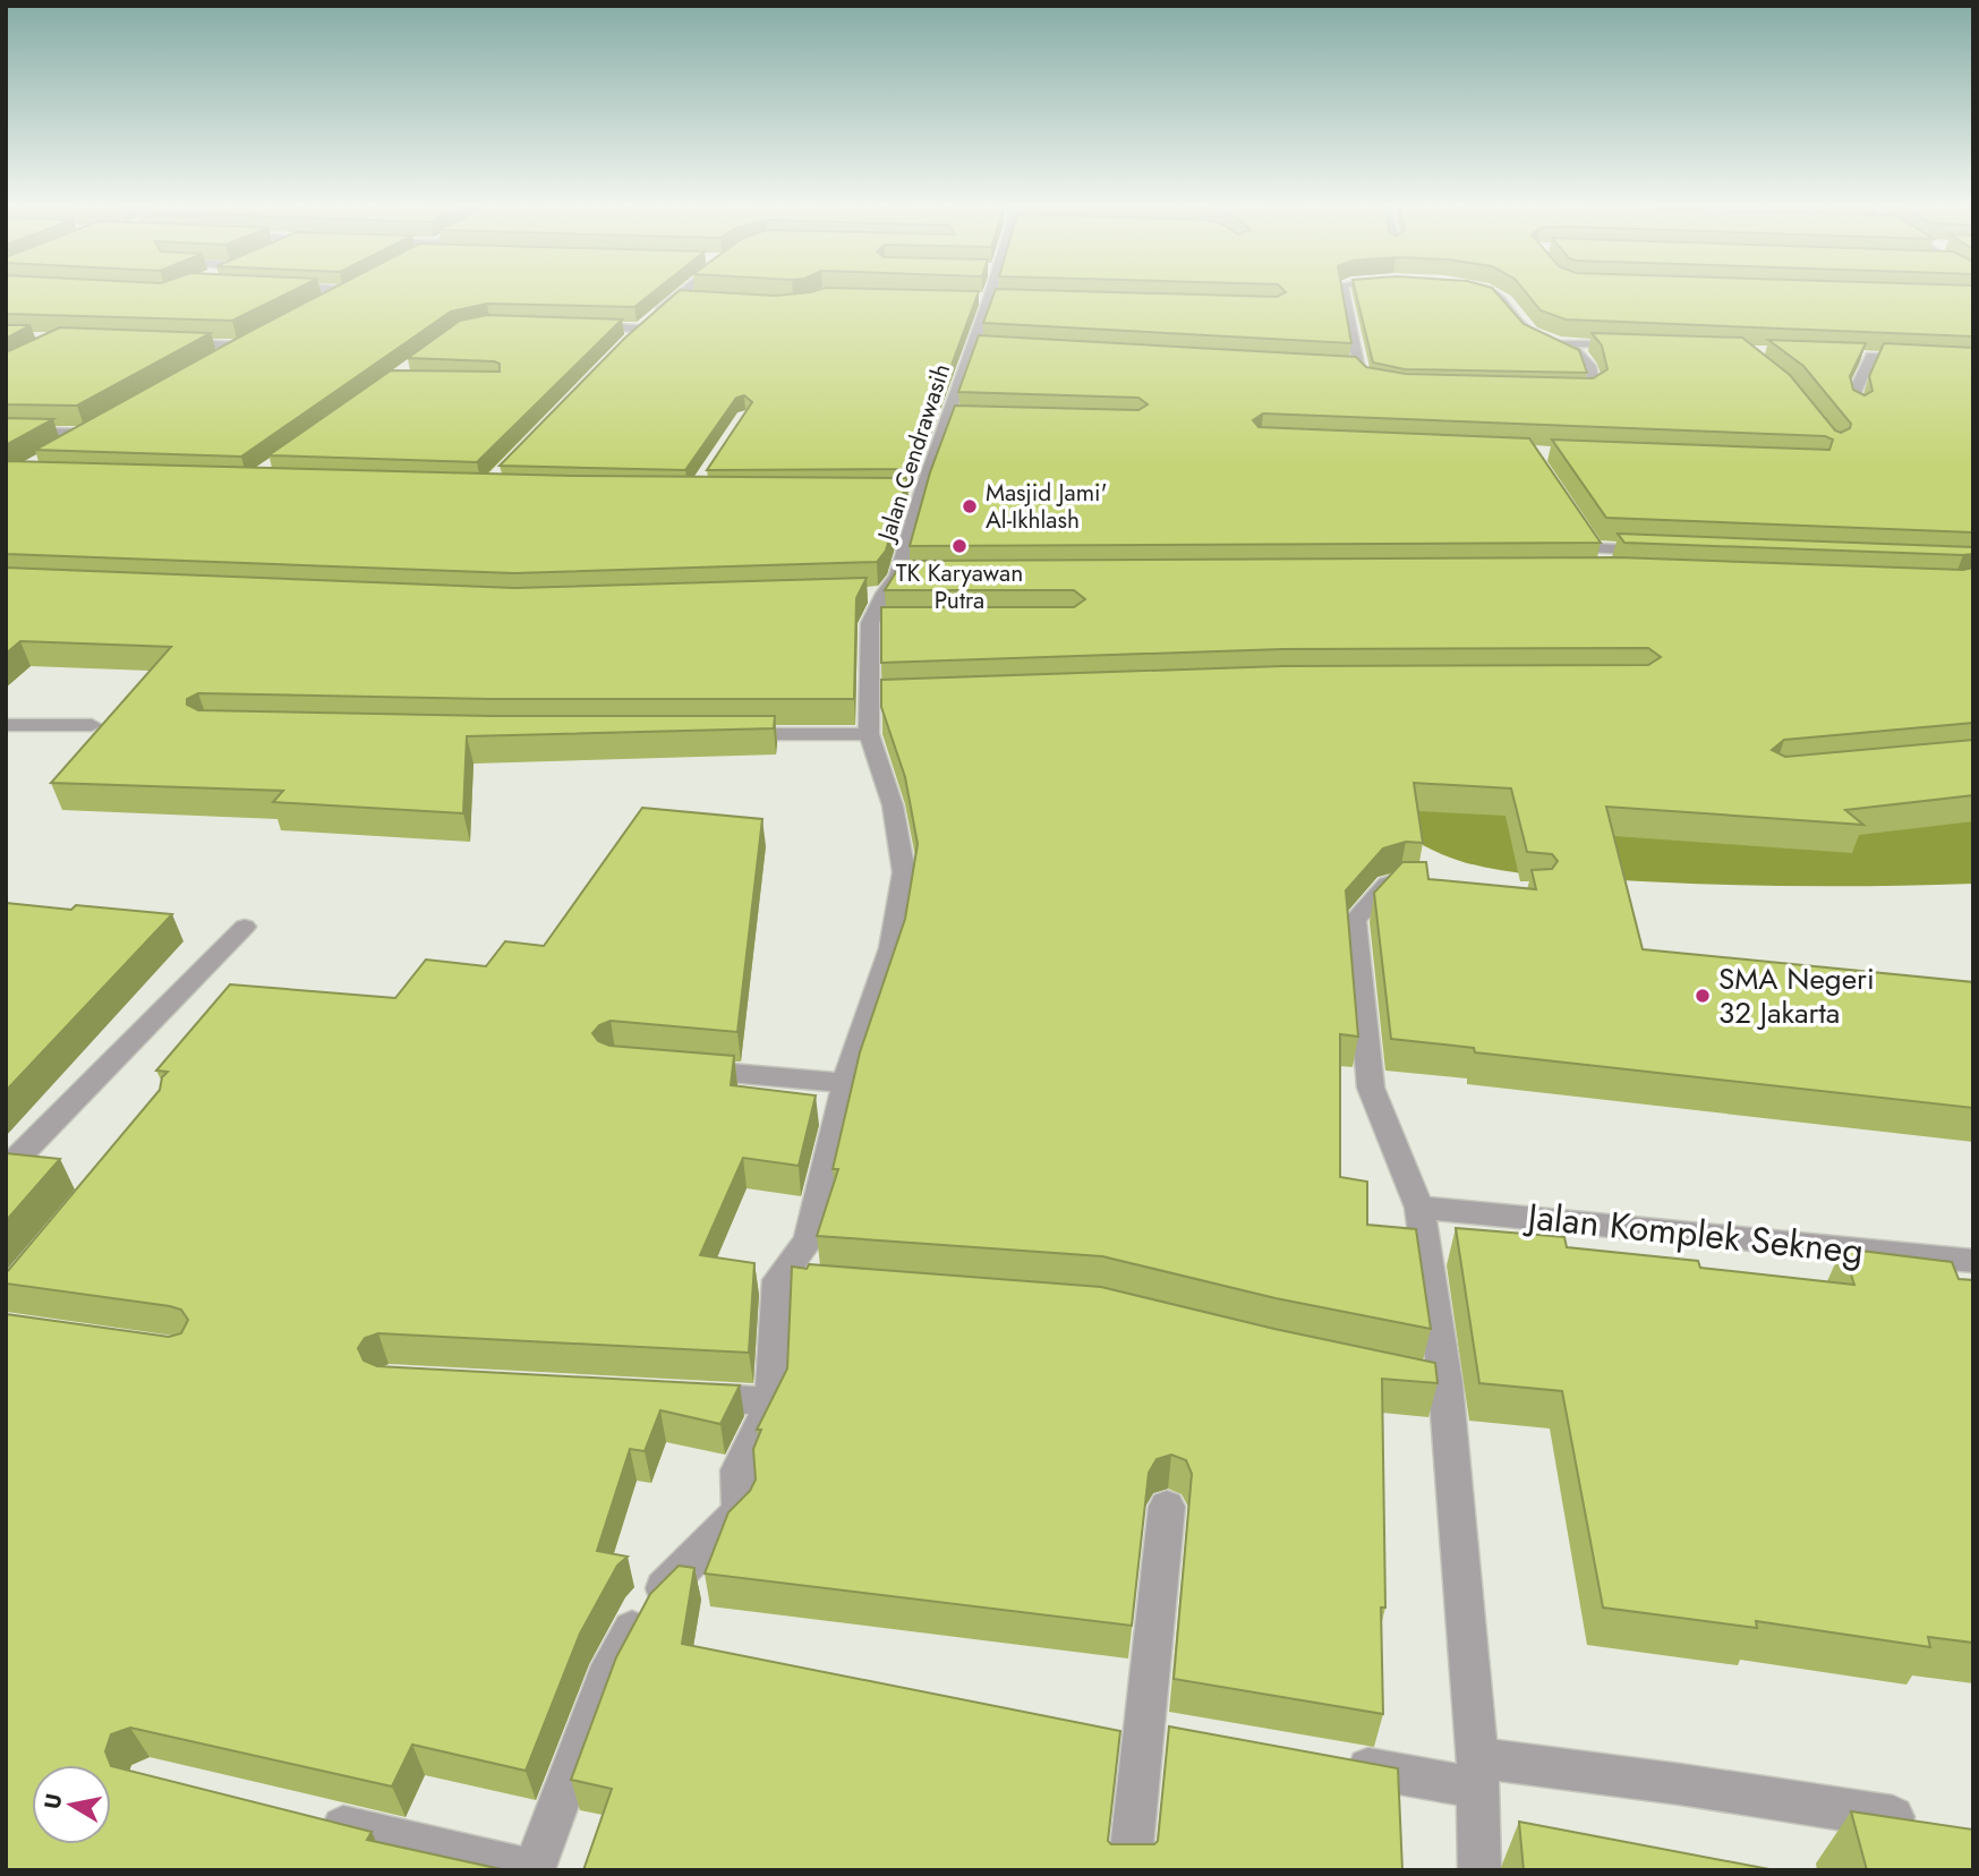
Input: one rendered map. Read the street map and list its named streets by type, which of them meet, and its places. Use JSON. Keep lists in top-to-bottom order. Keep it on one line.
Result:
{"streets":{"street":["Jalan Cendrawasih","Jalan Komplek Sekneg"]},"places":["Masjid Jami' Al-Ikhlash","TK Karyawan Putra","SMA Negeri 32 Jakarta"],"north":"left"}
